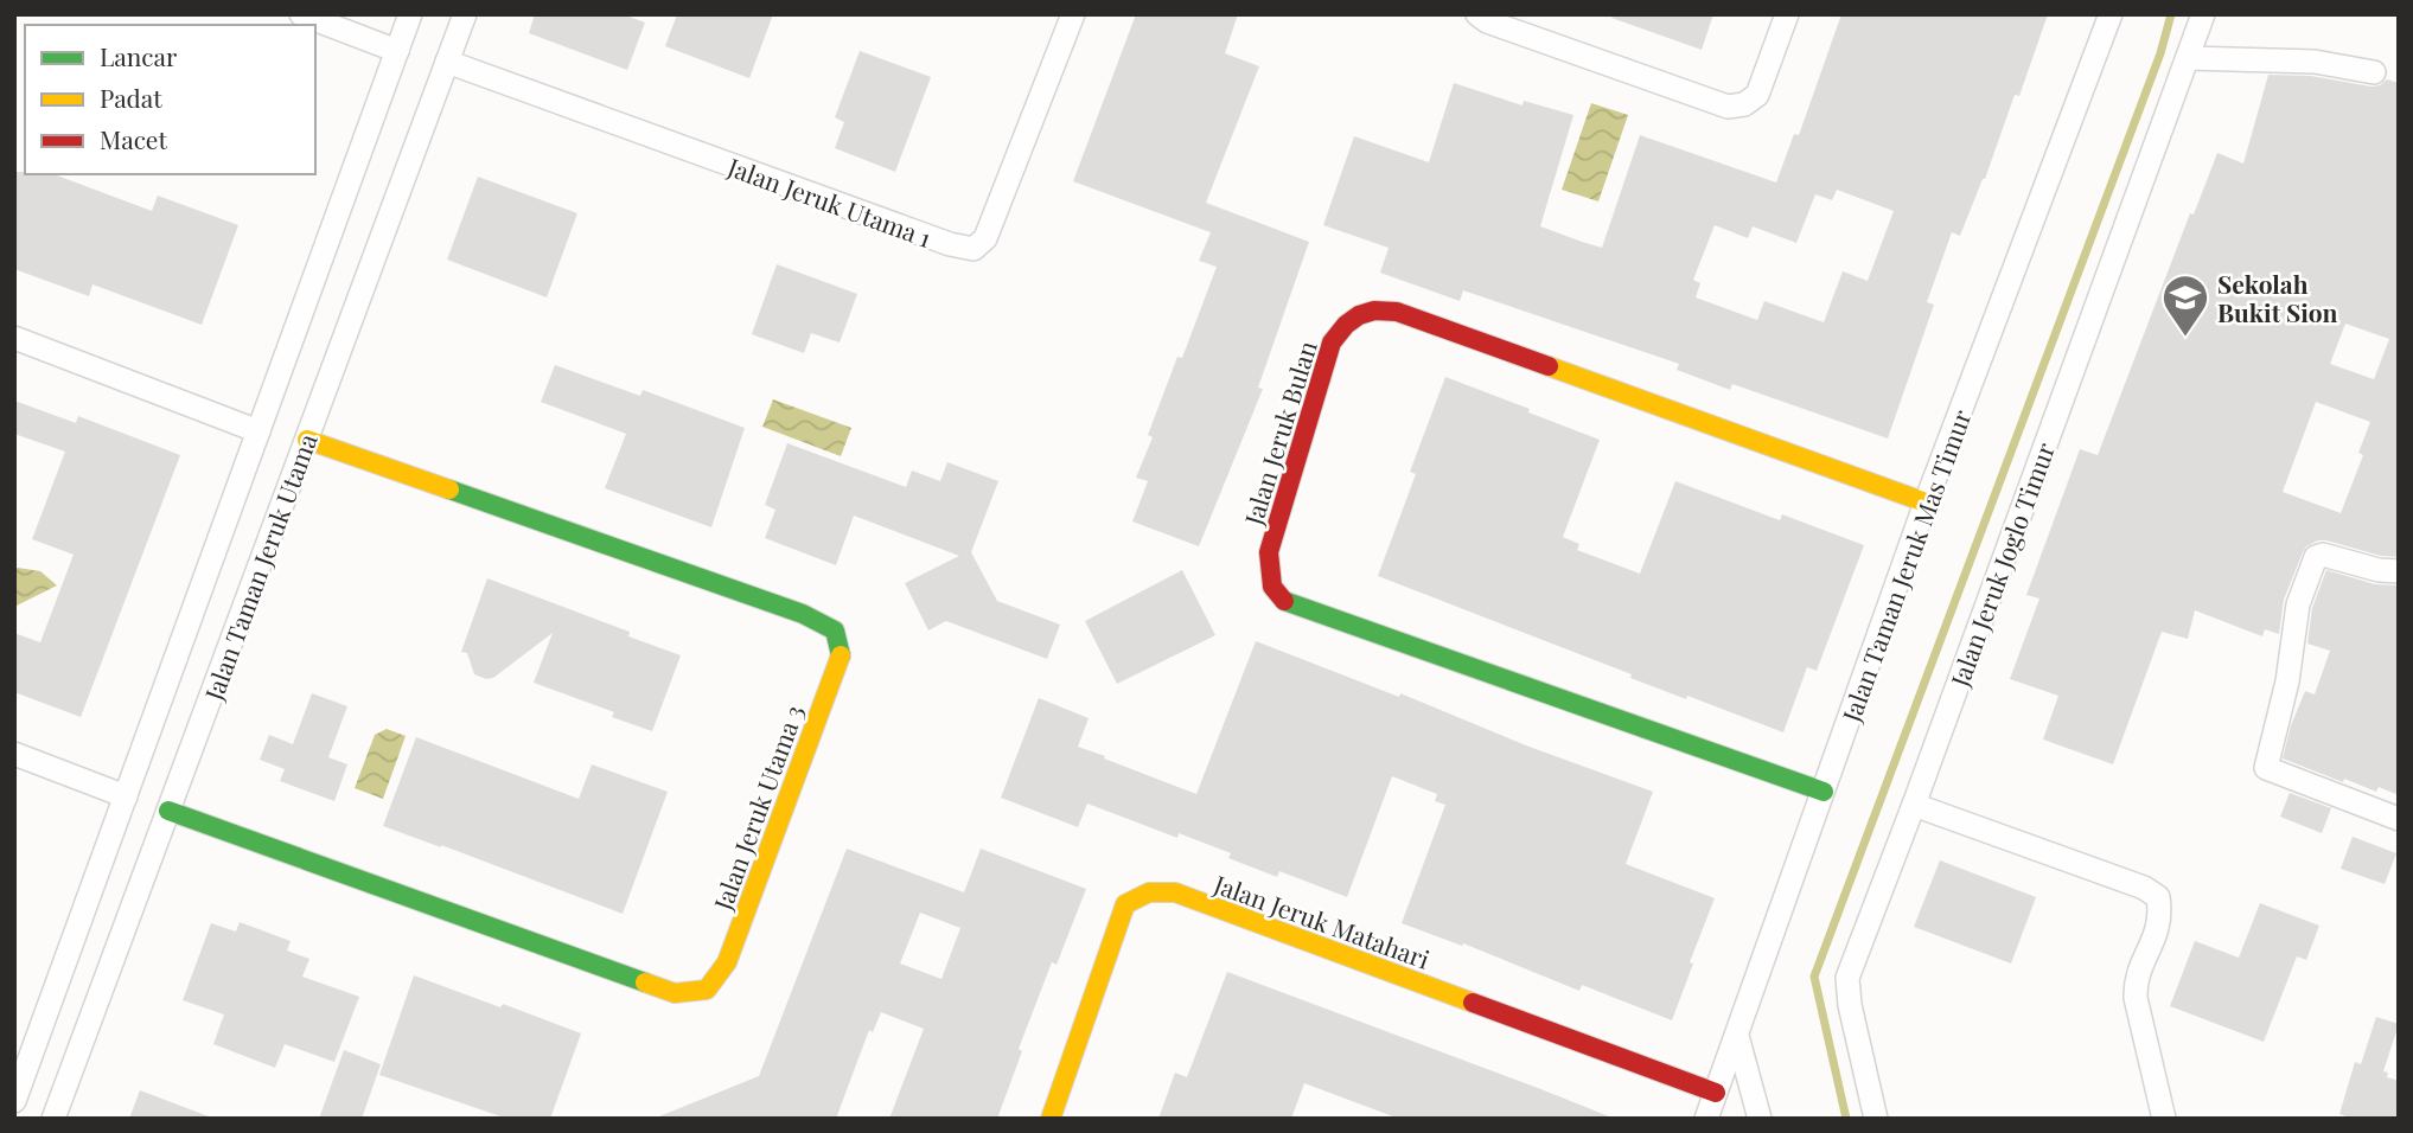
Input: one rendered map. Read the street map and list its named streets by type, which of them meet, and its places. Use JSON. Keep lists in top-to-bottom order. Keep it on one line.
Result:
{"streets":{"street":["Jalan Jeruk Utama 1","Jalan Jeruk Bulan","Jalan Jeruk Joglo Timur","Jalan Taman Jeruk Mas Timur","Jalan Taman Jeruk Utama","Jalan Jeruk Utama 3","Jalan Jeruk Matahari"]},"crossings":[["Jalan Jeruk Utama 1","Jalan Taman Jeruk Utama"],["Jalan Jeruk Bulan","Jalan Taman Jeruk Mas Timur"],["Jalan Taman Jeruk Mas Timur","Jalan Jeruk Matahari"],["Jalan Taman Jeruk Utama","Jalan Jeruk Utama 3"]],"places":{"school or university":["Sekolah Bukit Sion"]},"legend":["Lancar","Padat","Macet"]}
